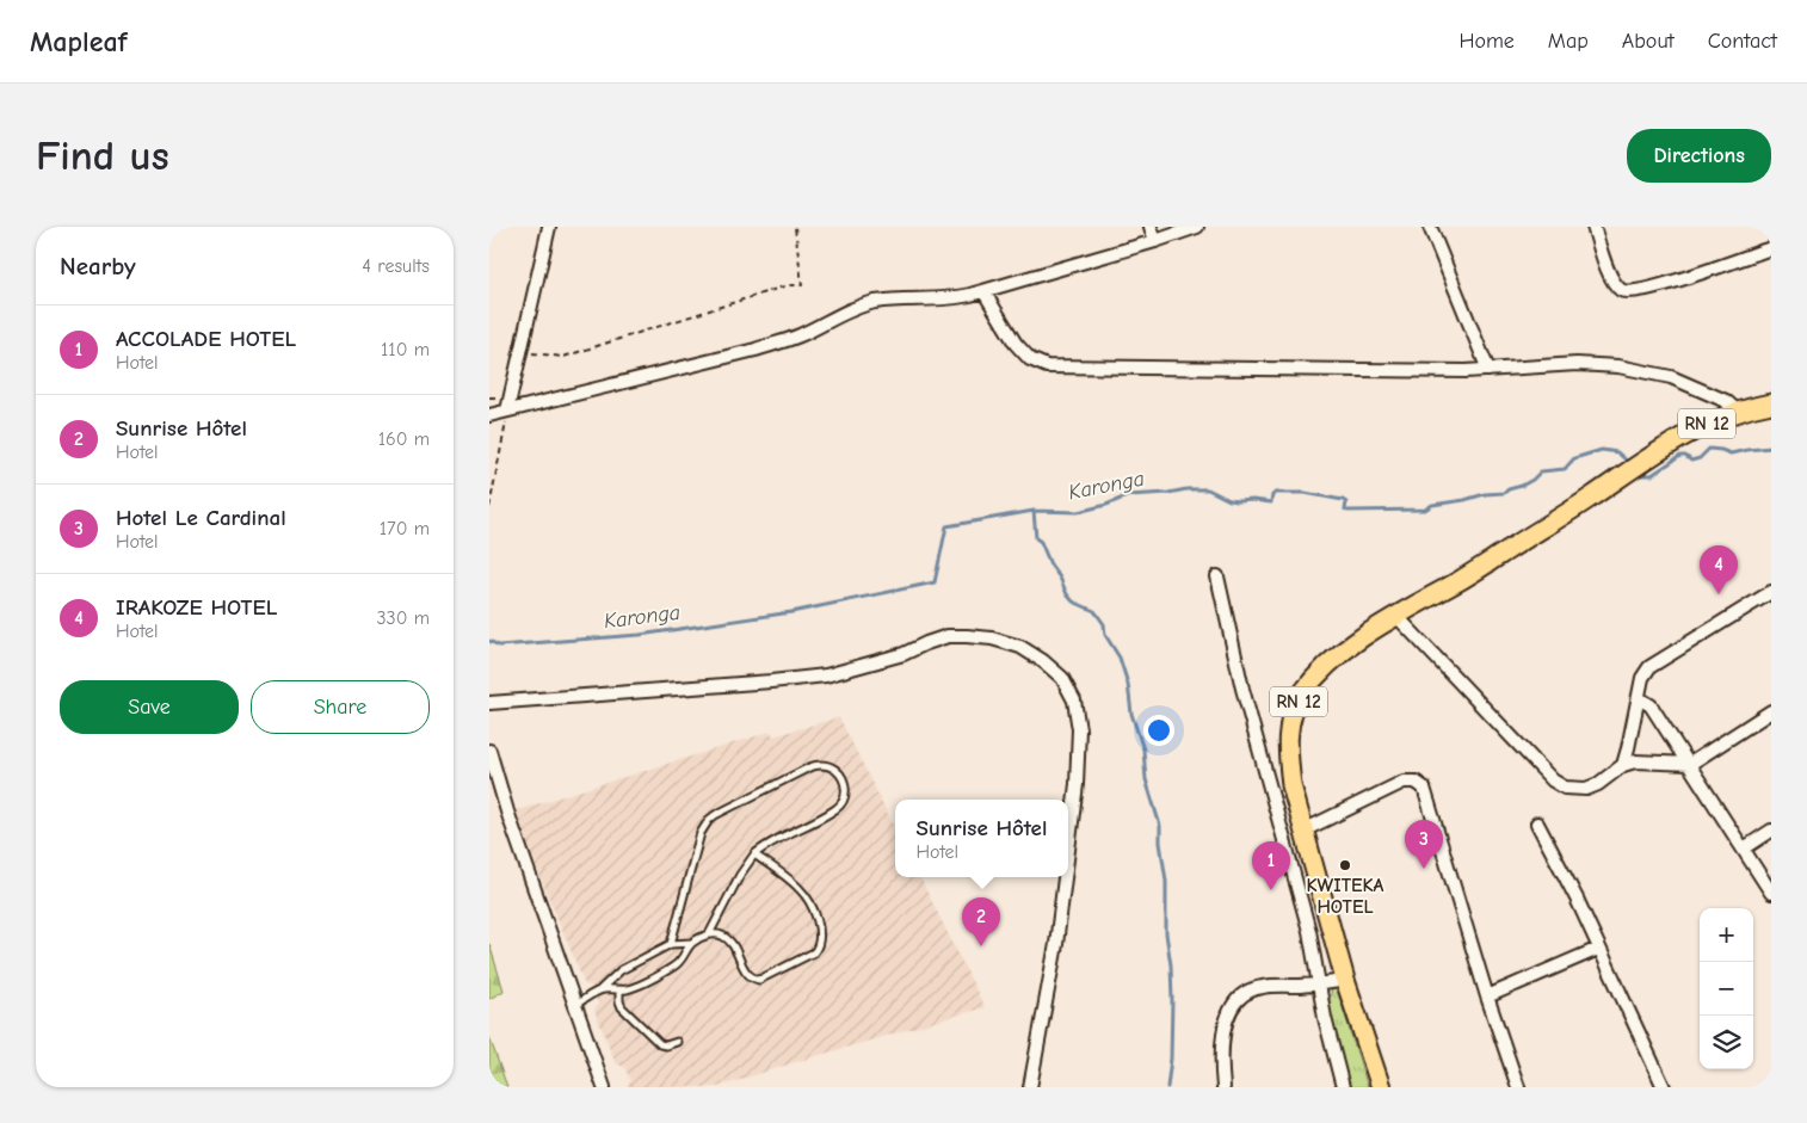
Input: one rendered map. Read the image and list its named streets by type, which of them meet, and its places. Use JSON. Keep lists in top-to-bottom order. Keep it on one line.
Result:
{"streets":{"main road":["RN 12"]},"water":["Karonga"],"places":["KWITEKA HOTEL"],"page":{"header":"Mapleaf","nav":["Home","Map","About","Contact"],"buttons":["Directions",["Save","Share"]],"title":"Find us","heading":["Nearby","4 results"],"list":[{"mark":"1","name":"ACCOLADE HOTEL","note":"Hotel","value":"110 m"},{"mark":"2","name":"Sunrise Hôtel","note":"Hotel","value":"160 m"},{"mark":"3","name":"Hotel Le Cardinal","note":"Hotel","value":"170 m"},{"mark":"4","name":"IRAKOZE HOTEL","note":"Hotel","value":"330 m"}],"pins":["4","3","1","2"],"popup":["Sunrise Hôtel","Hotel"],"map_buttons":["+","−"]}}
